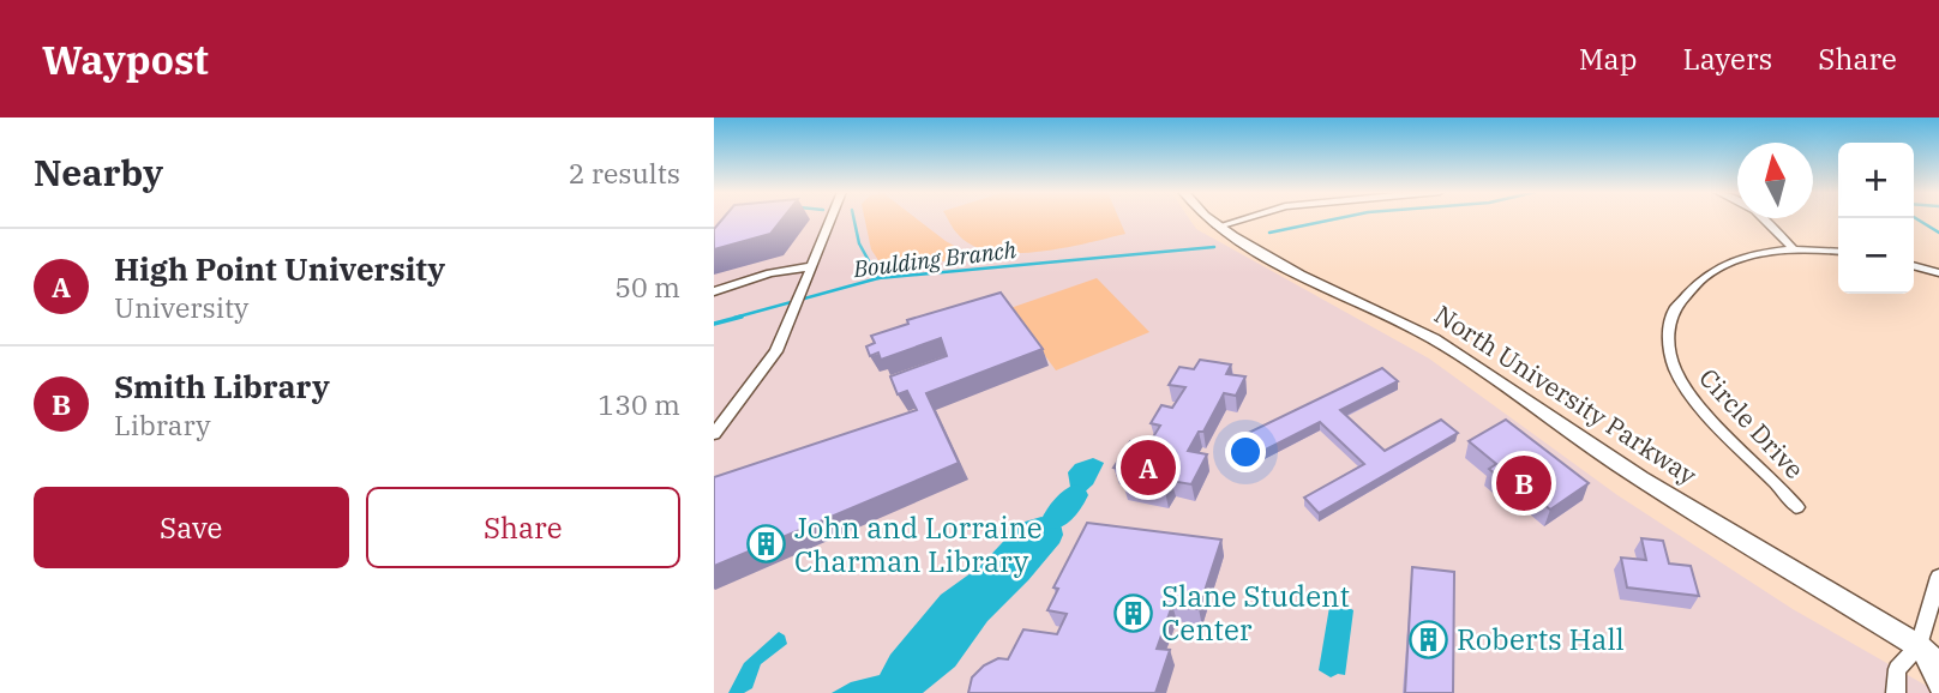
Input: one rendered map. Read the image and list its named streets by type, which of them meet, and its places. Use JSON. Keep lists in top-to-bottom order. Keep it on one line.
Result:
{"streets":{"main road":["North University Parkway"],"street":["Circle Drive"]},"water":["Boulding Branch"],"places":{"building":["John and Lorraine Charman Library","Slane Student Center","Roberts Hall"]},"north":"top","page":{"header":"Waypost","nav":["Map","Layers","Share"],"heading":["Nearby","2 results"],"map_buttons":["+","−"],"list":[{"mark":"A","name":"High Point University","note":"University","value":"50 m"},{"mark":"B","name":"Smith Library","note":"Library","value":"130 m"}],"pins":["A","B"],"buttons":["Save","Share"]}}
